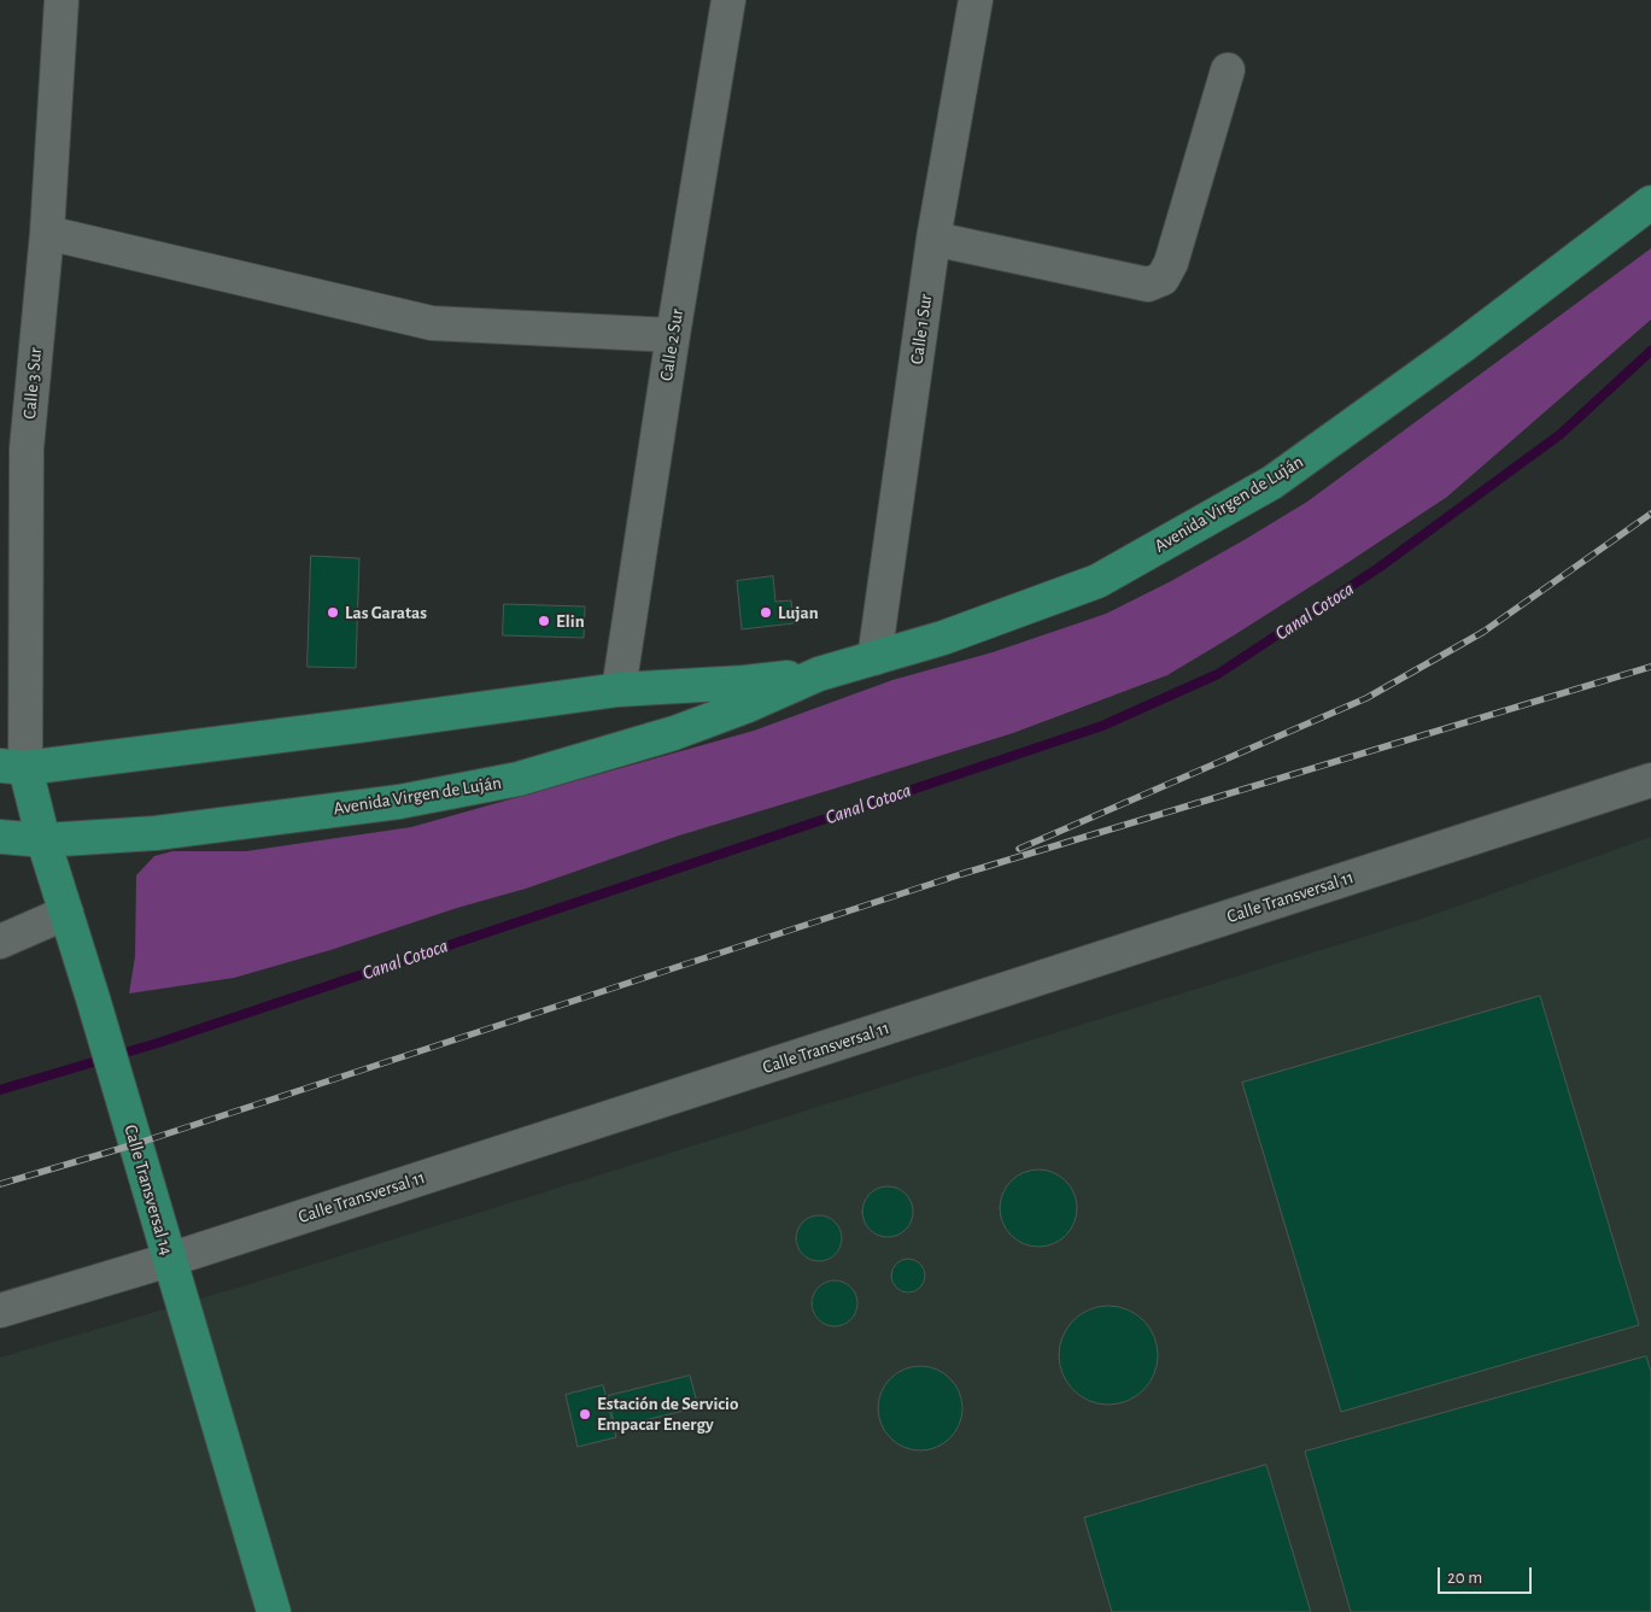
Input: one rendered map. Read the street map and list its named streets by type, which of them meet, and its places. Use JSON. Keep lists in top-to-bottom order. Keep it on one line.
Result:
{"streets":{"main road":["Avenida Virgen de Luján","Calle Transversal 14"],"street":["Calle 1 Sur","Calle 2 Sur","Calle 3 Sur","Calle Transversal 11"]},"crossings":[["Calle 1 Sur","Avenida Virgen de Luján"],["Calle 2 Sur","Avenida Virgen de Luján"],["Calle 3 Sur","Avenida Virgen de Luján"],["Calle 3 Sur","Calle Transversal 14"],["Avenida Virgen de Luján","Calle Transversal 14"],["Calle Transversal 11","Calle Transversal 14"]],"water":["Canal Cotoca"],"places":["Las Garatas","Lujan","Elin","Estación de Servicio Empacar Energy"],"scale_bar":"20 m"}
